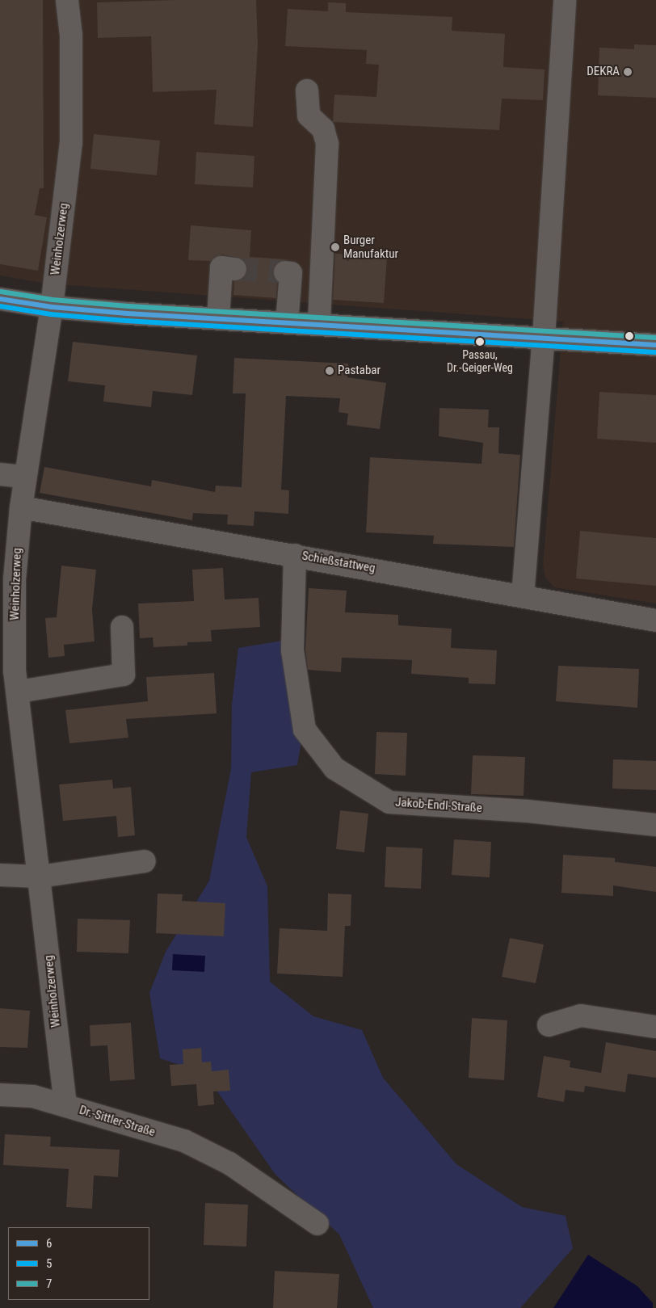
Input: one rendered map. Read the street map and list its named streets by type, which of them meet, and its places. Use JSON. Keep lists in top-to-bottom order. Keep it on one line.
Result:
{"streets":{"street":["Weinholzerweg","Schießstattweg","Jakob-Endl-Straße","Dr.-Sittler-Straße"]},"crossings":[["Weinholzerweg","Schießstattweg"],["Weinholzerweg","Dr.-Sittler-Straße"],["Schießstattweg","Jakob-Endl-Straße"]],"places":["DEKRA","Burger Manufaktur","Passau, Dr.-Geiger-Weg","Pastabar"],"lines":["transit line 7","transit line 6","transit line 5"],"legend":["6","5","7"]}
